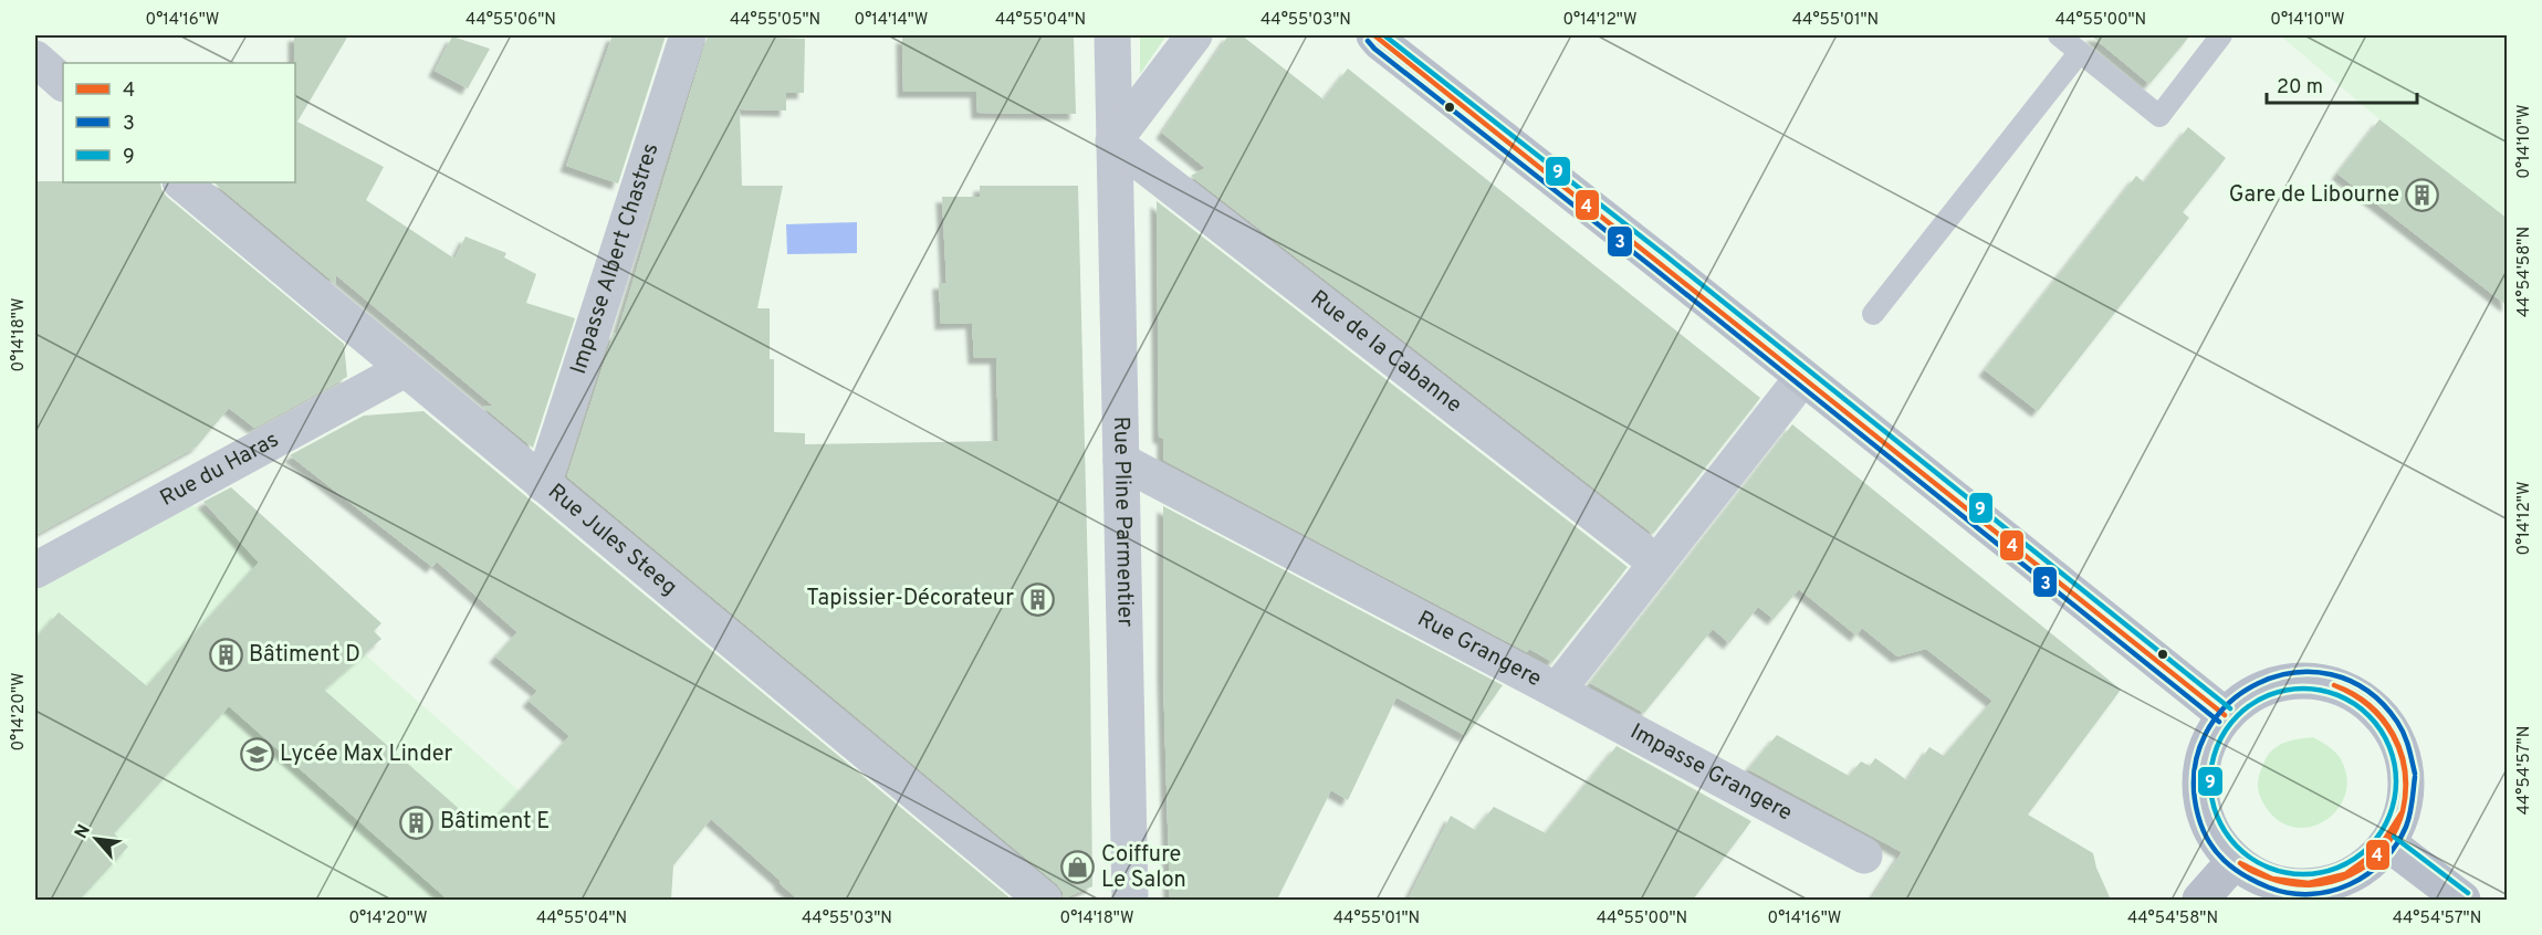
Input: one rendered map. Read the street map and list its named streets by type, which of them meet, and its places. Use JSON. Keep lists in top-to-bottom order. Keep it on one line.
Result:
{"streets":{"street":["Impasse Albert Chastres","Rue de la Cabanne","Rue du Haras","Rue Pline Parmentier","Rue Jules Steeg","Rue Grangere","Impasse Grangere"]},"crossings":[["Impasse Albert Chastres","Rue Jules Steeg"],["Rue de la Cabanne","Rue Pline Parmentier"],["Rue de la Cabanne","Rue Grangere"],["Rue du Haras","Rue Jules Steeg"],["Rue Pline Parmentier","Rue Grangere"],["Rue Grangere","Impasse Grangere"]],"places":{"building":["Gare de Libourne","Tapissier-Décorateur","Bâtiment D","Bâtiment E"],"school or university":["Lycée Max Linder"],"shop":["Coiffure Le Salon"]},"lines":["transit line 4","transit line 9","transit line 3"],"legend":["4","3","9"],"scale_bar":"20 m","north":"top left","coordinates":["0°14'16\"W","44°55'06\"N","44°55'05\"N","0°14'14\"W","44°55'04\"N","44°55'03\"N","0°14'12\"W","44°55'01\"N","44°55'00\"N","0°14'10\"W","44°54'58\"N","0°14'18\"W","0°14'20\"W","44°54'57\"N"]}
